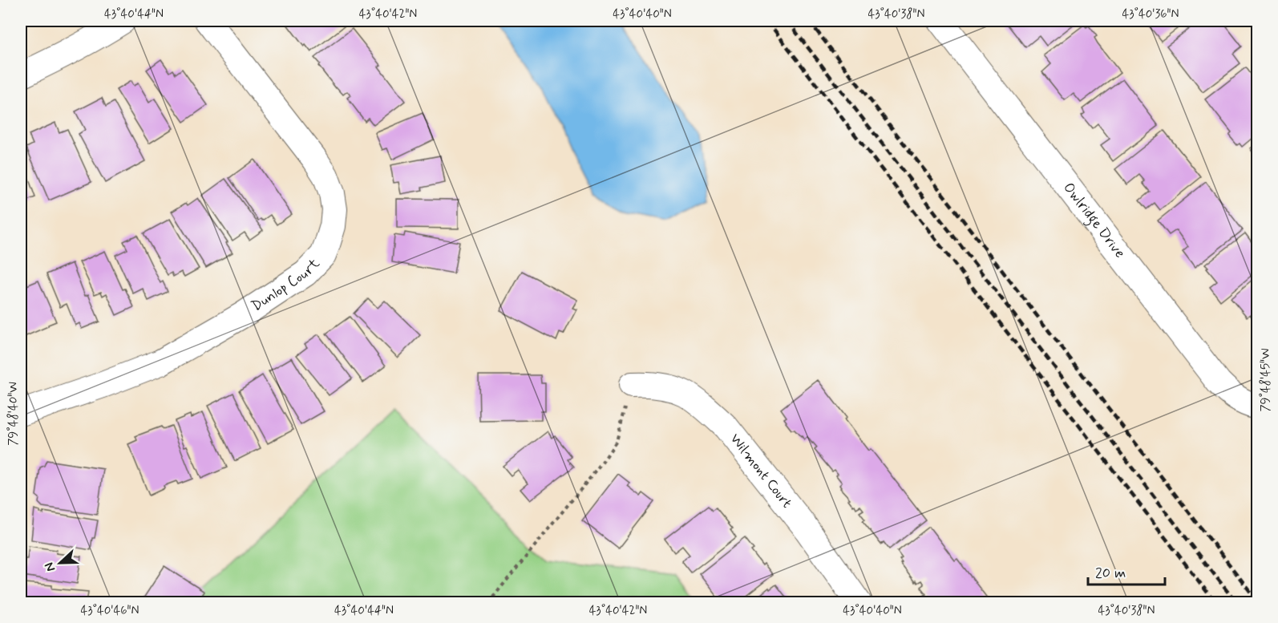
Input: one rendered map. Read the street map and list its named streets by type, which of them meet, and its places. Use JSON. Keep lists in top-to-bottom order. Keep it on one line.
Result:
{"streets":{"street":["Owlridge Drive","Dunlop Court","Wilmont Court"]},"scale_bar":"20 m","north":"left","coordinates":["43°40'44\"N","43°40'42\"N","43°40'40\"N","43°40'38\"N","43°40'36\"N","79°48'45\"W","79°48'40\"W","43°40'46\"N"]}
